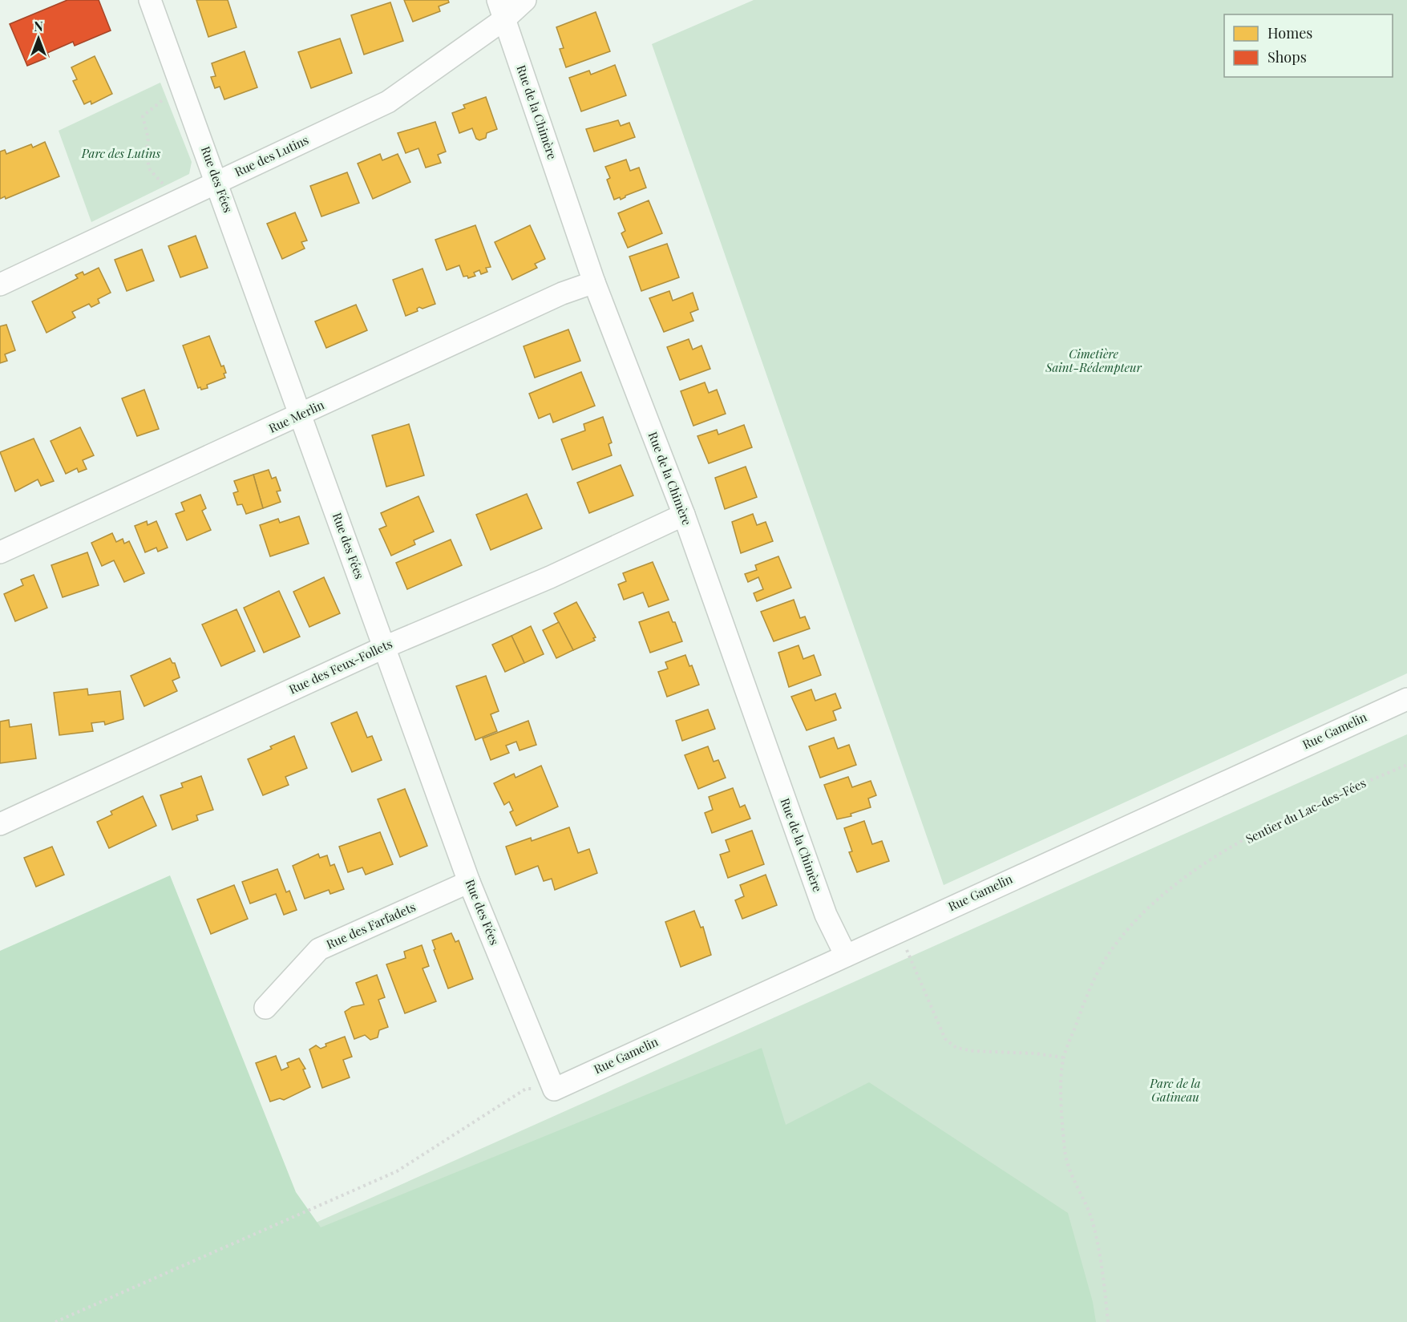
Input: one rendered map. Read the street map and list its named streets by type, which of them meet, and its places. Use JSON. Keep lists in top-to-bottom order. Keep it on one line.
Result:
{"streets":{"street":["Rue de la Chimère","Rue des Lutins","Rue des Fées","Rue Merlin","Rue des Feux-Follets","Rue Gamelin","Rue des Farfadets"],"path":["Sentier du Lac-des-Fées"]},"crossings":[["Rue de la Chimère","Rue des Lutins"],["Rue de la Chimère","Rue Merlin"],["Rue de la Chimère","Rue des Feux-Follets"],["Rue de la Chimère","Rue Gamelin"],["Rue des Lutins","Rue des Fées"],["Rue des Fées","Rue Merlin"],["Rue des Fées","Rue des Feux-Follets"],["Rue des Fées","Rue Gamelin"],["Rue des Fées","Rue des Farfadets"]],"parks":["Parc des Lutins","Cimetière Saint-Rédempteur","Parc de la Gatineau"],"legend":["Homes","Shops"],"north":"top"}
